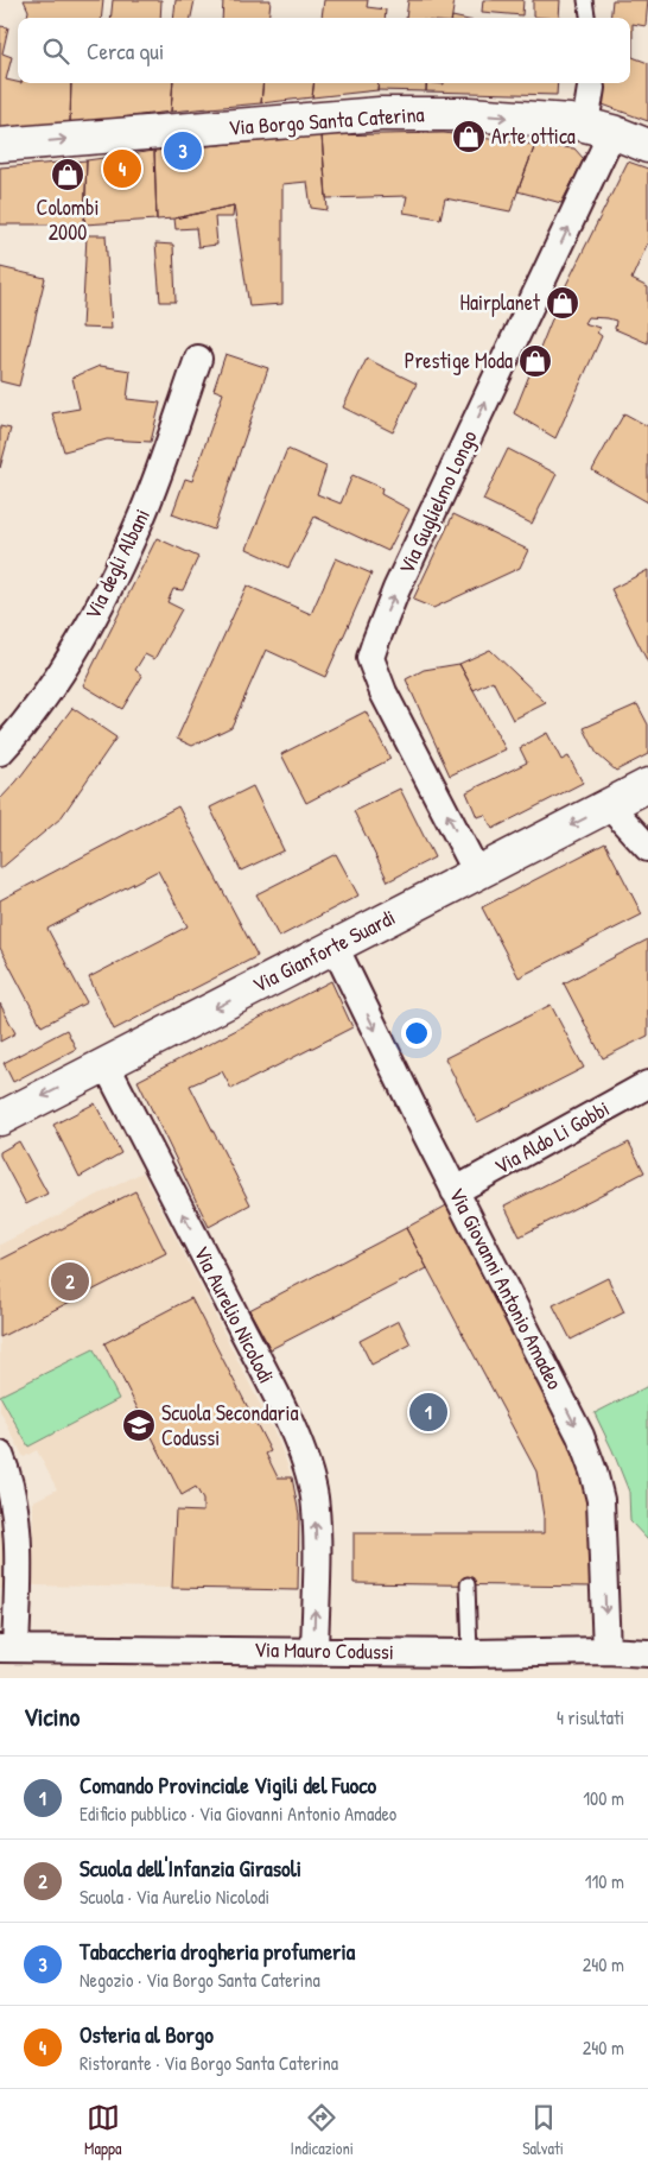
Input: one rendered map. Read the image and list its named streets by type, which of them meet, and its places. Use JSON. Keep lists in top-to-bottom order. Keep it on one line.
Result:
{"streets":{"street":["Via Borgo Santa Caterina","Via Guglielmo Longo","Via degli Albani","Via Gianforte Suardi","Via Aldo Li Gobbi","Via Giovanni Antonio Amadeo","Via Aurelio Nicolodi","Via Mauro Codussi"]},"crossings":[["Via Borgo Santa Caterina","Via Guglielmo Longo"],["Via Guglielmo Longo","Via Gianforte Suardi"],["Via Gianforte Suardi","Via Giovanni Antonio Amadeo"],["Via Gianforte Suardi","Via Aurelio Nicolodi"],["Via Aldo Li Gobbi","Via Giovanni Antonio Amadeo"],["Via Giovanni Antonio Amadeo","Via Mauro Codussi"],["Via Aurelio Nicolodi","Via Mauro Codussi"]],"one_way":["Via Borgo Santa Caterina","Via Guglielmo Longo","Via Gianforte Suardi","Via Giovanni Antonio Amadeo","Via Aurelio Nicolodi"],"places":{"shop":["Arte ottica","Colombi 2000","Hairplanet","Prestige Moda"],"school or university":["Scuola Secondaria Codussi"]},"page":{"search":"Cerca qui","pins":["3","4","2","1"],"heading":["Vicino","4 risultati"],"list":[{"mark":"1","name":"Comando Provinciale Vigili del Fuoco","note":"Edificio pubblico · Via Giovanni Antonio Amadeo","value":"100 m"},{"mark":"2","name":"Scuola dell'Infanzia Girasoli","note":"Scuola · Via Aurelio Nicolodi","value":"110 m"},{"mark":"3","name":"Tabaccheria drogheria profumeria","note":"Negozio · Via Borgo Santa Caterina","value":"240 m"},{"mark":"4","name":"Osteria al Borgo","note":"Ristorante · Via Borgo Santa Caterina","value":"240 m"}],"nav":["Mappa","Indicazioni","Salvati"]}}
